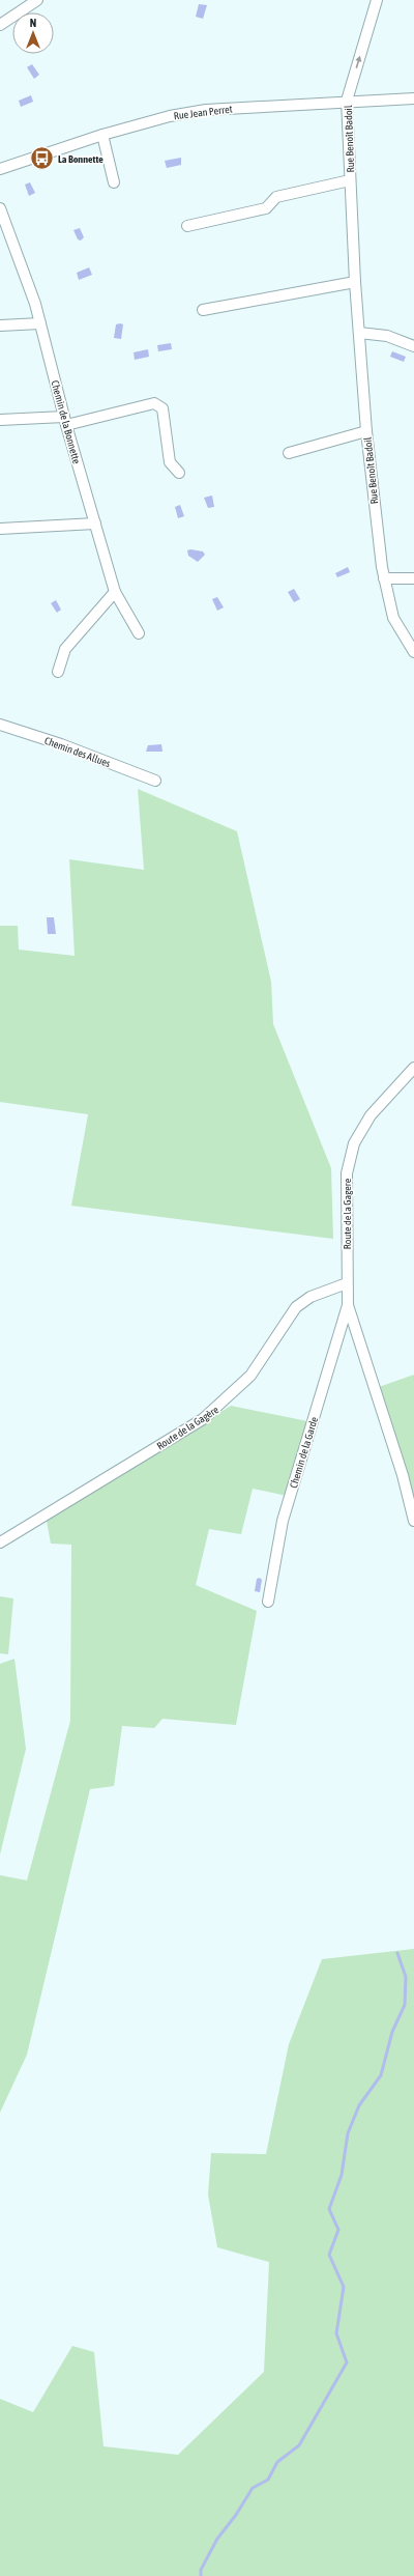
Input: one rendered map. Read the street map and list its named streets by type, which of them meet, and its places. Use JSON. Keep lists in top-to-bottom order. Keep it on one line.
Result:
{"streets":{"street":["Rue Jean Perret","Rue Benoît Badoil","Chemin de la Bonnette","Chemin des Allues","Route de la Gagere","Route de la Gagère","Chemin de la Garde"]},"crossings":[["Rue Jean Perret","Rue Benoît Badoil"],["Route de la Gagere","Route de la Gagère"],["Route de la Gagere","Chemin de la Garde"]],"places":{"bus stop":["La Bonnette"]},"north":"top"}
